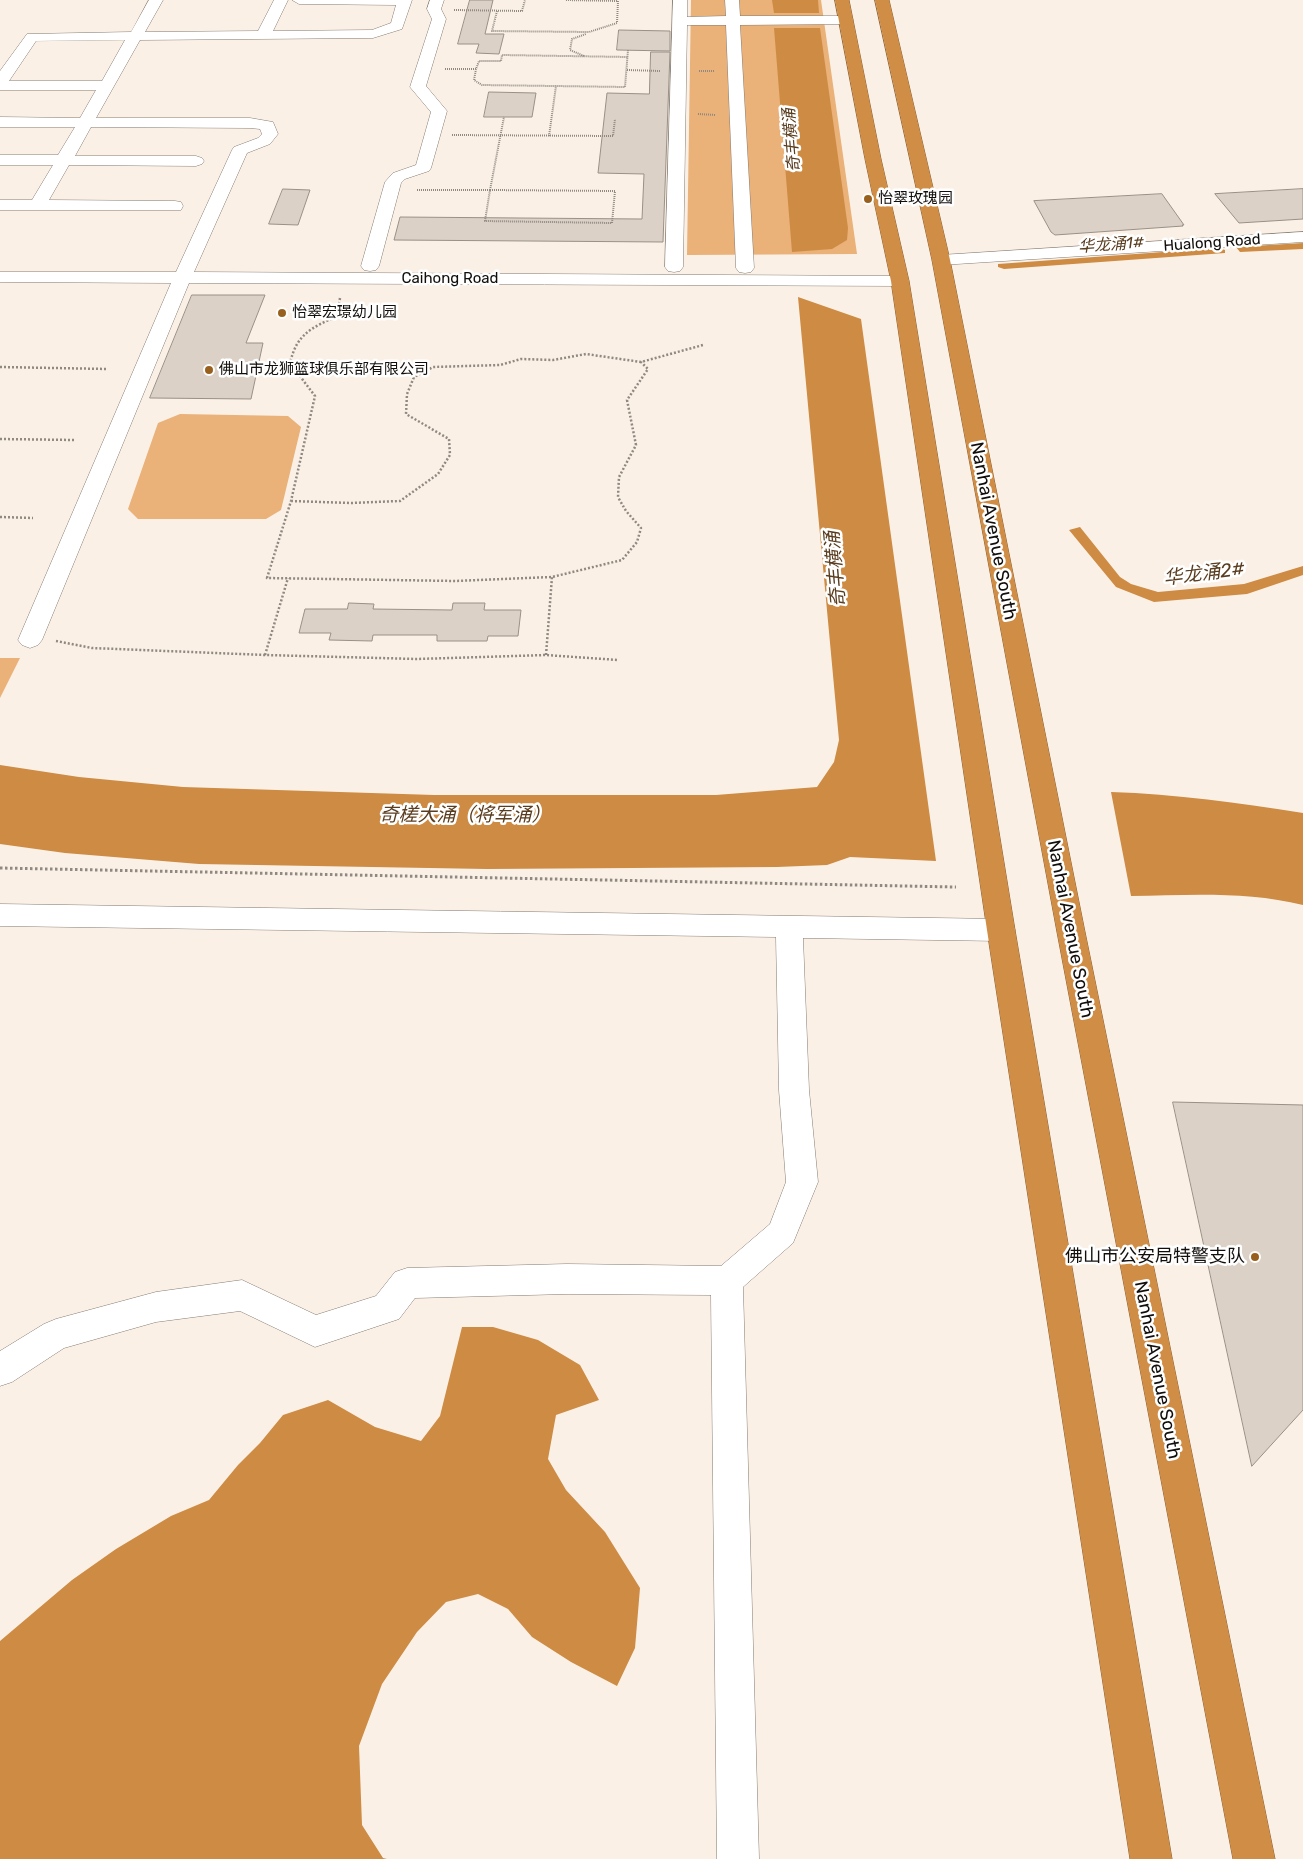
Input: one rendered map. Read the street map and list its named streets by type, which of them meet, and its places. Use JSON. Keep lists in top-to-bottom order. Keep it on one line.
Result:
{"streets":{"highway":["Nanhai Avenue South"],"street":["Hualong Road","Caihong Road"]},"crossings":[["Hualong Road","Nanhai Avenue South"]],"water":["奇丰横涌","华龙涌1#","华龙涌2#","奇槎大涌（将军涌）"],"places":["怡翠玫瑰园","怡翠宏璟幼儿园","佛山市龙狮篮球俱乐部有限公司","佛山市公安局特警支队"]}
